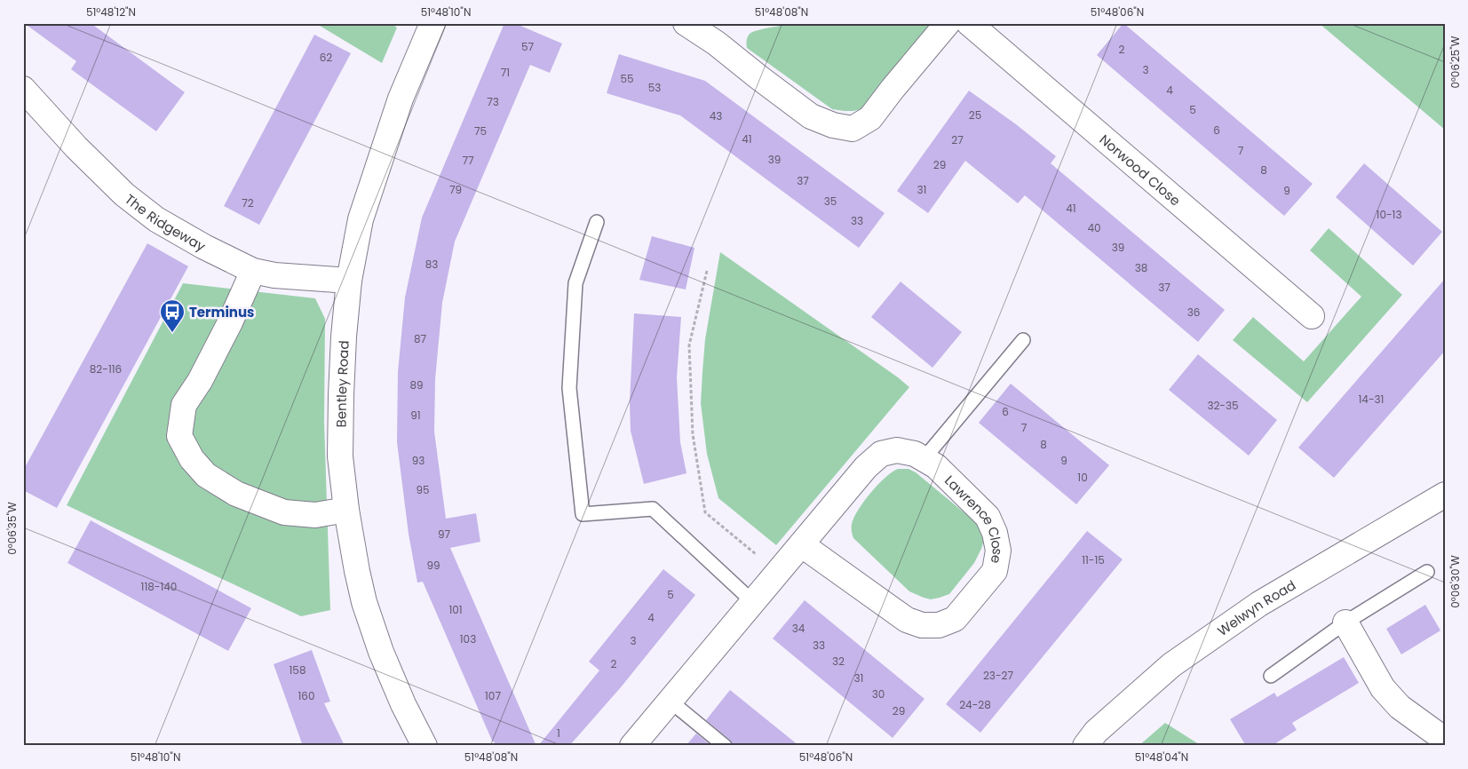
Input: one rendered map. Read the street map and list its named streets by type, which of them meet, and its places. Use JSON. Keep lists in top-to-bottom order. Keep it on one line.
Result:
{"streets":{"street":["Norwood Close","The Ridgeway","Bentley Road","Lawrence Close","Welwyn Road"]},"crossings":[["The Ridgeway","Bentley Road"]],"places":{"bus stop":["Terminus"]},"house_numbers":["57","2","62","3","71","55","53","4","73","5","25","43","6","75","41","27","7","39","77","29","8","37","79","31","9","35","72","41","10-13","33","40","39","83","38","37","36","87","82-116","89","14-31","32-35","6","91","7","8","93","9","10","95","97","11-15","99","118-140","5","101","4","34","103","3","33","32","2","158","23-27","31","30","160","107","24-28","29","1"],"coordinates":["51°48'12\"N","51°48'10\"N","51°48'08\"N","51°48'06\"N","0°06'25\"W","0°06'35\"W","0°06'30\"W","51°48'04\"N"]}
